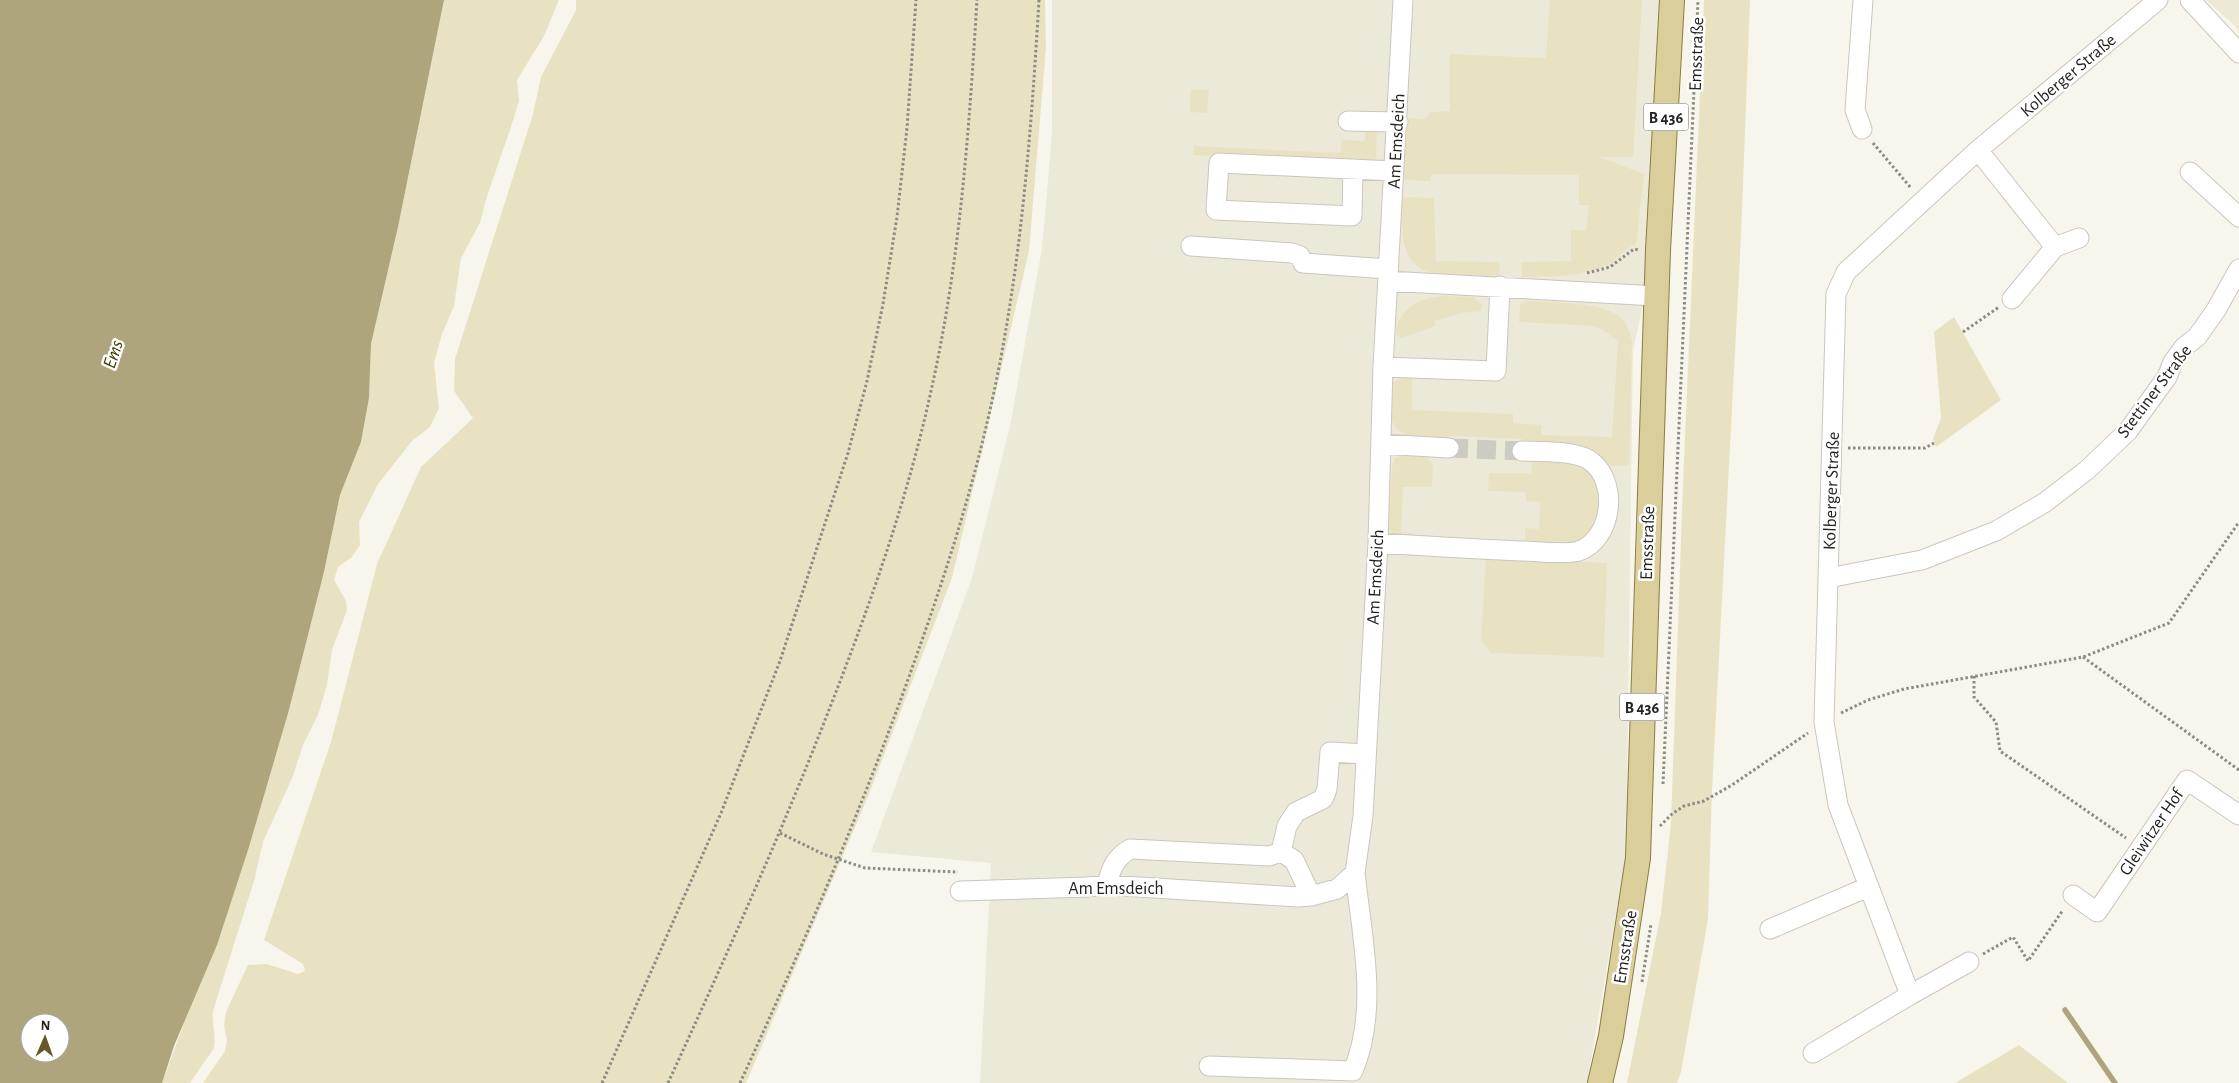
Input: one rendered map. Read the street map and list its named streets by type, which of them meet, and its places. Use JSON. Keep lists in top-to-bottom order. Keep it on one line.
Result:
{"streets":{"main road":["Emsstraße","B 436"],"street":["Kolberger Straße","Am Emsdeich","Stettiner Straße","Gleiwitzer Hof"]},"crossings":[["Kolberger Straße","Stettiner Straße"]],"water":["Ems"],"north":"top"}
